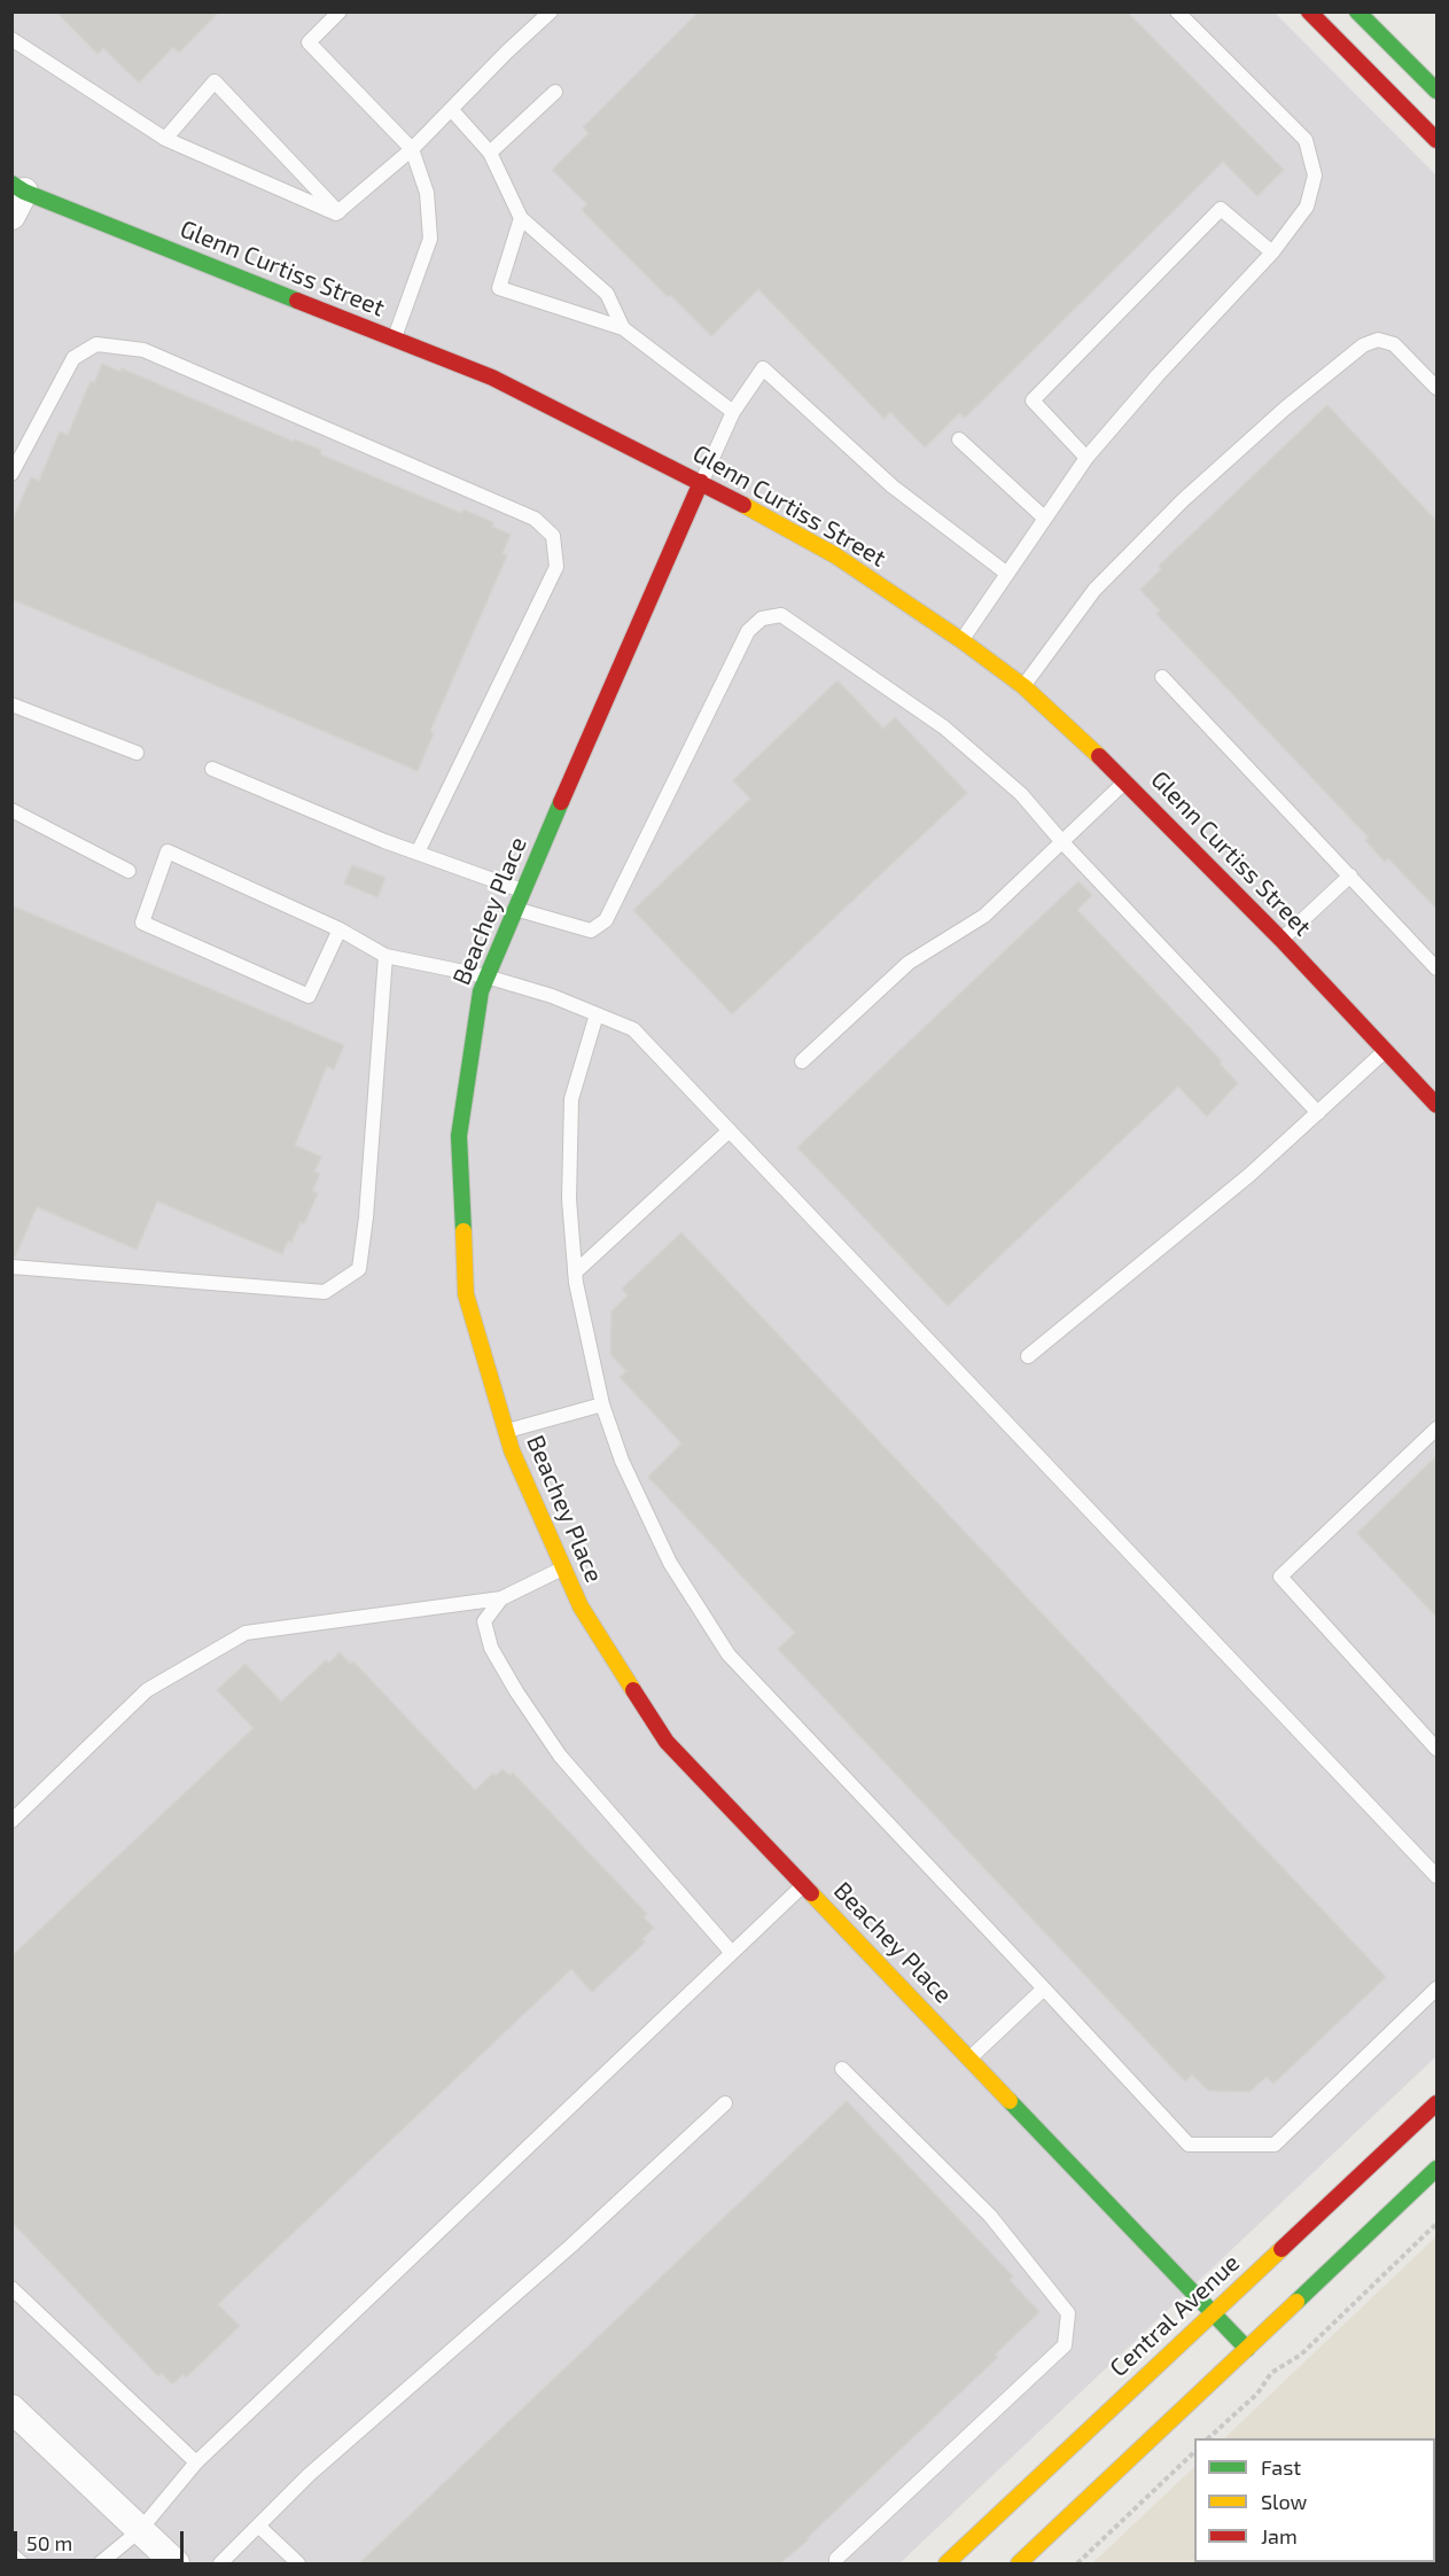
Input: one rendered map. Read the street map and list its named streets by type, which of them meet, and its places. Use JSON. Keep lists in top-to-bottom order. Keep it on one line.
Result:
{"streets":{"street":["Glenn Curtiss Street","Beachey Place","Central Avenue"]},"crossings":[["Glenn Curtiss Street","Beachey Place"],["Beachey Place","Central Avenue"]],"legend":["Fast","Slow","Jam"],"scale_bar":"50 m"}
